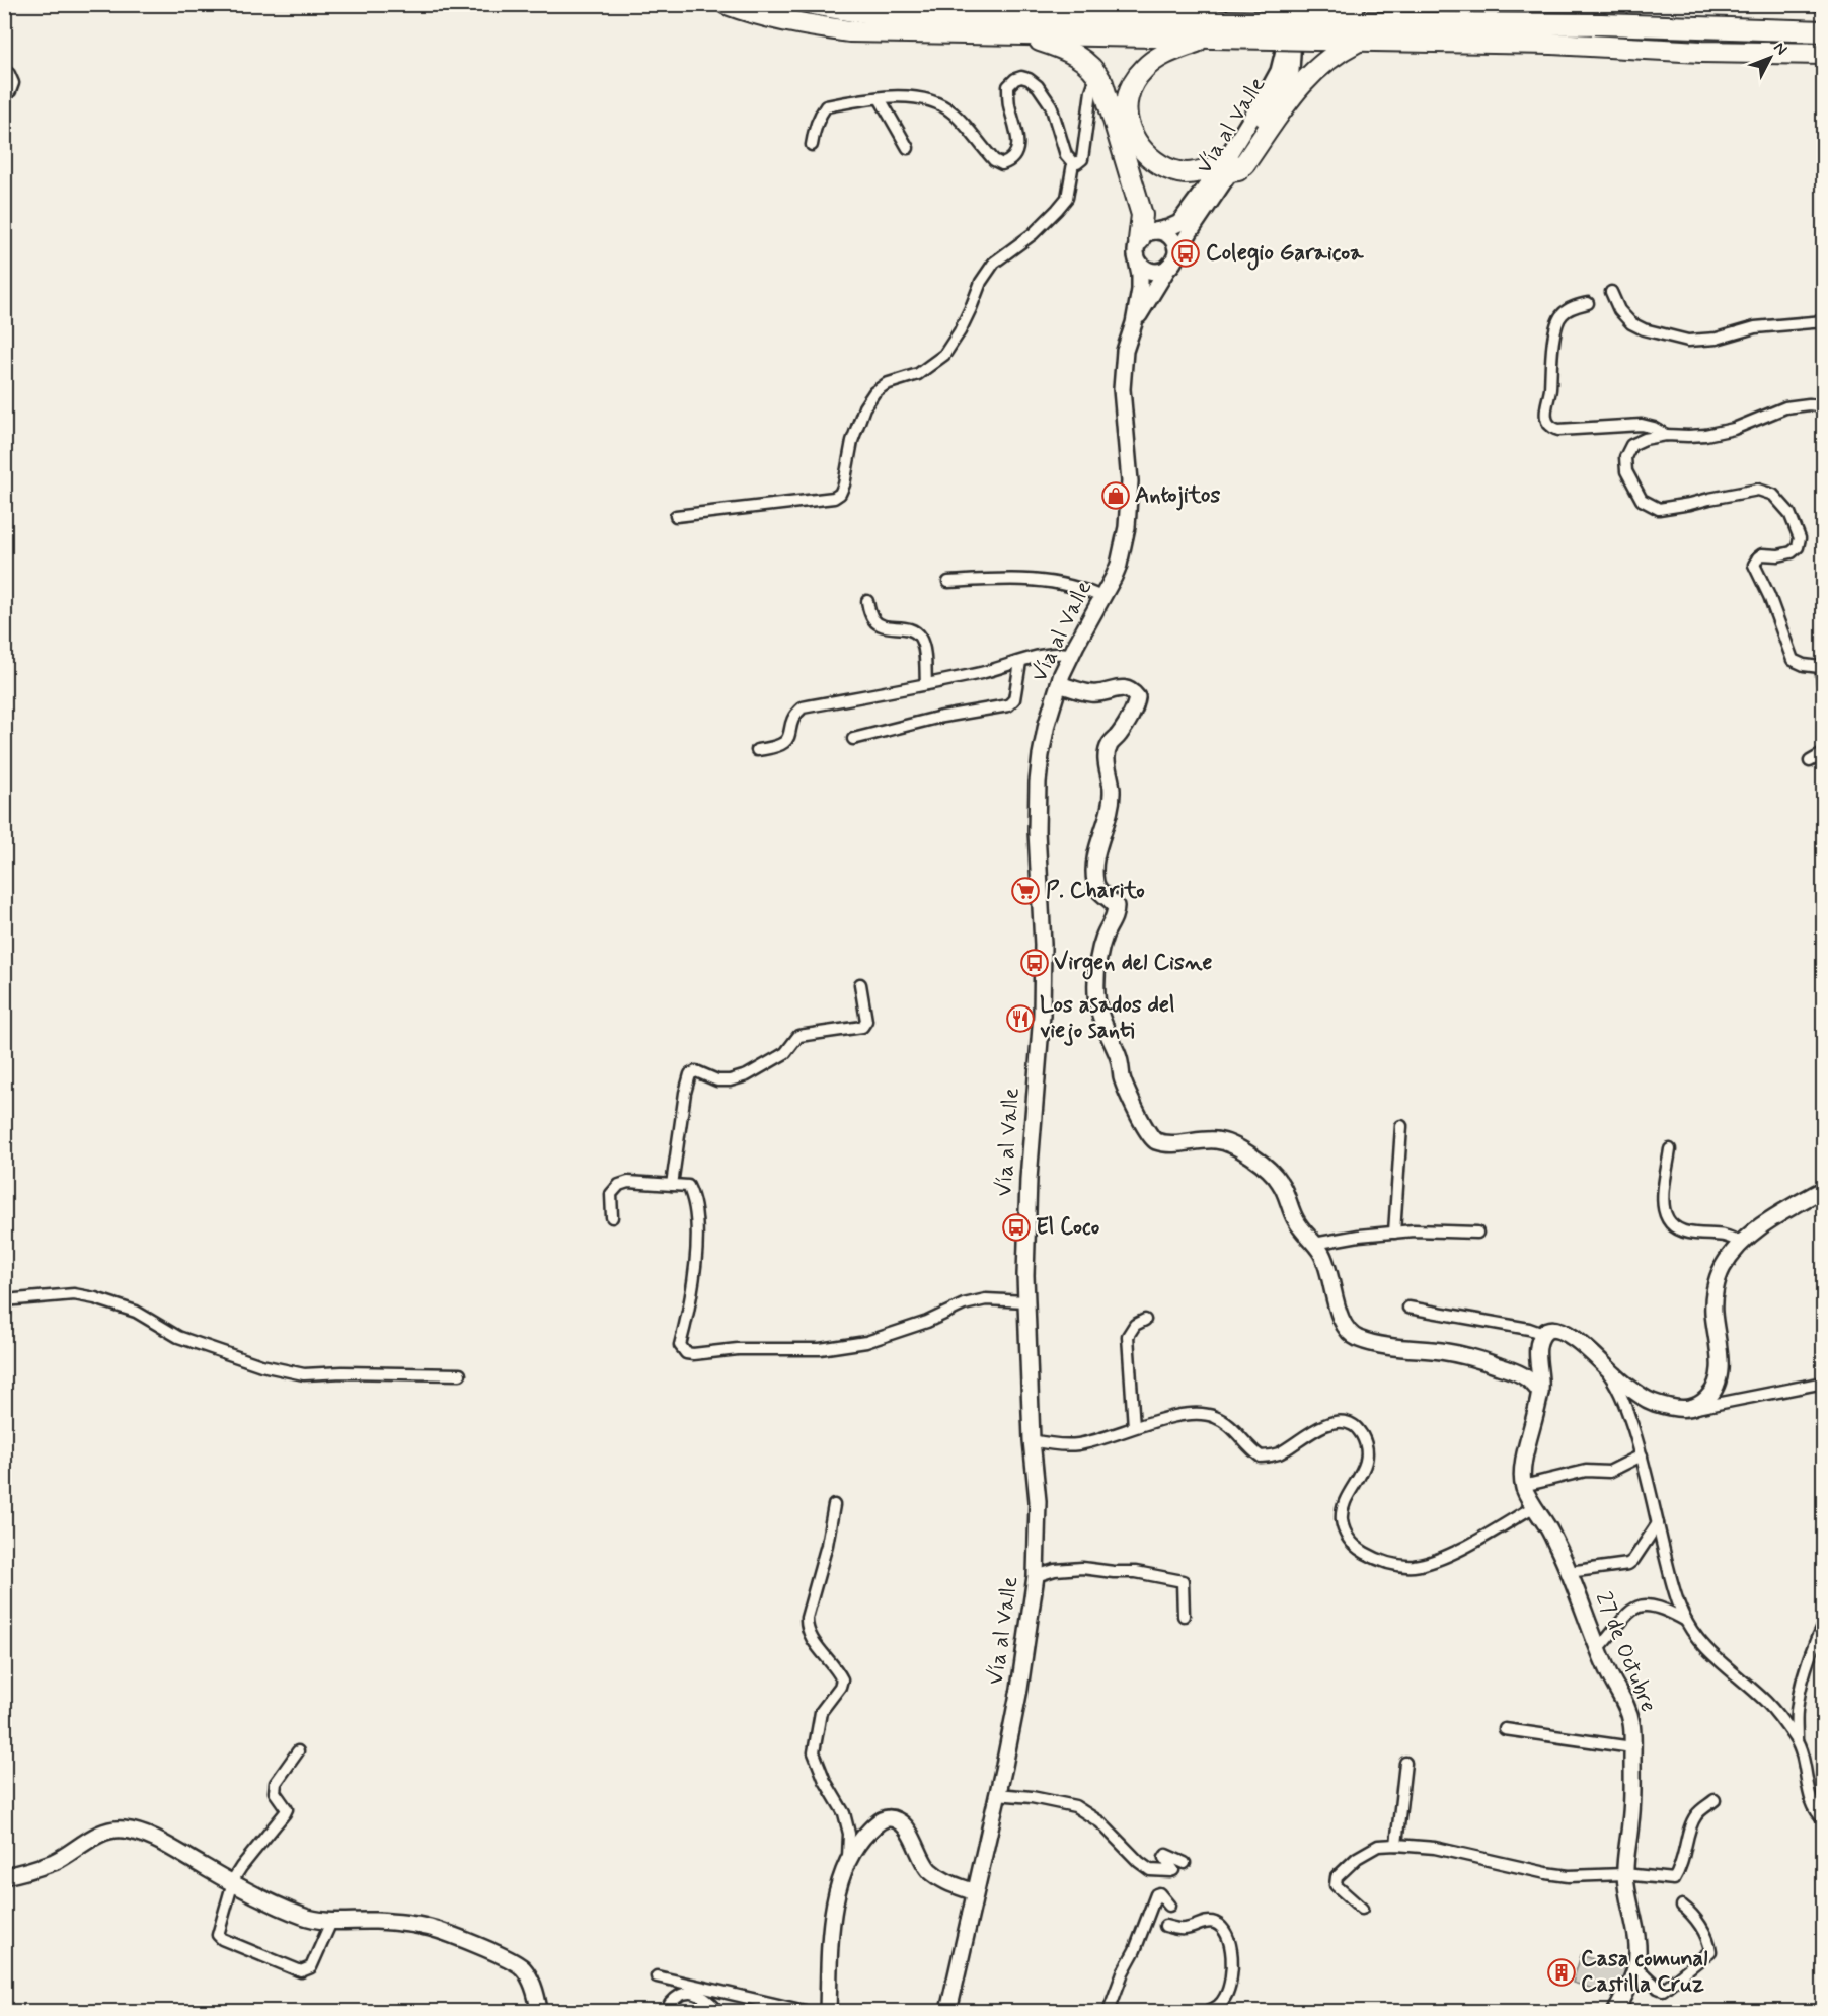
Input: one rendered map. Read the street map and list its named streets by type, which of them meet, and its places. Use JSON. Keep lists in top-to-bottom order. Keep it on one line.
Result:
{"streets":{"street":["Vía al Valle","27 de Octubre"]},"places":{"bus stop":["Colegio Garaicoa","Virgen del Cisne","El Coco"],"shop":["Antojitos"],"supermarket":["P. Charito"],"restaurant":["Los asados del viejo santi"],"building":["Casa comunal Castilla Cruz"]},"north":"top right"}
